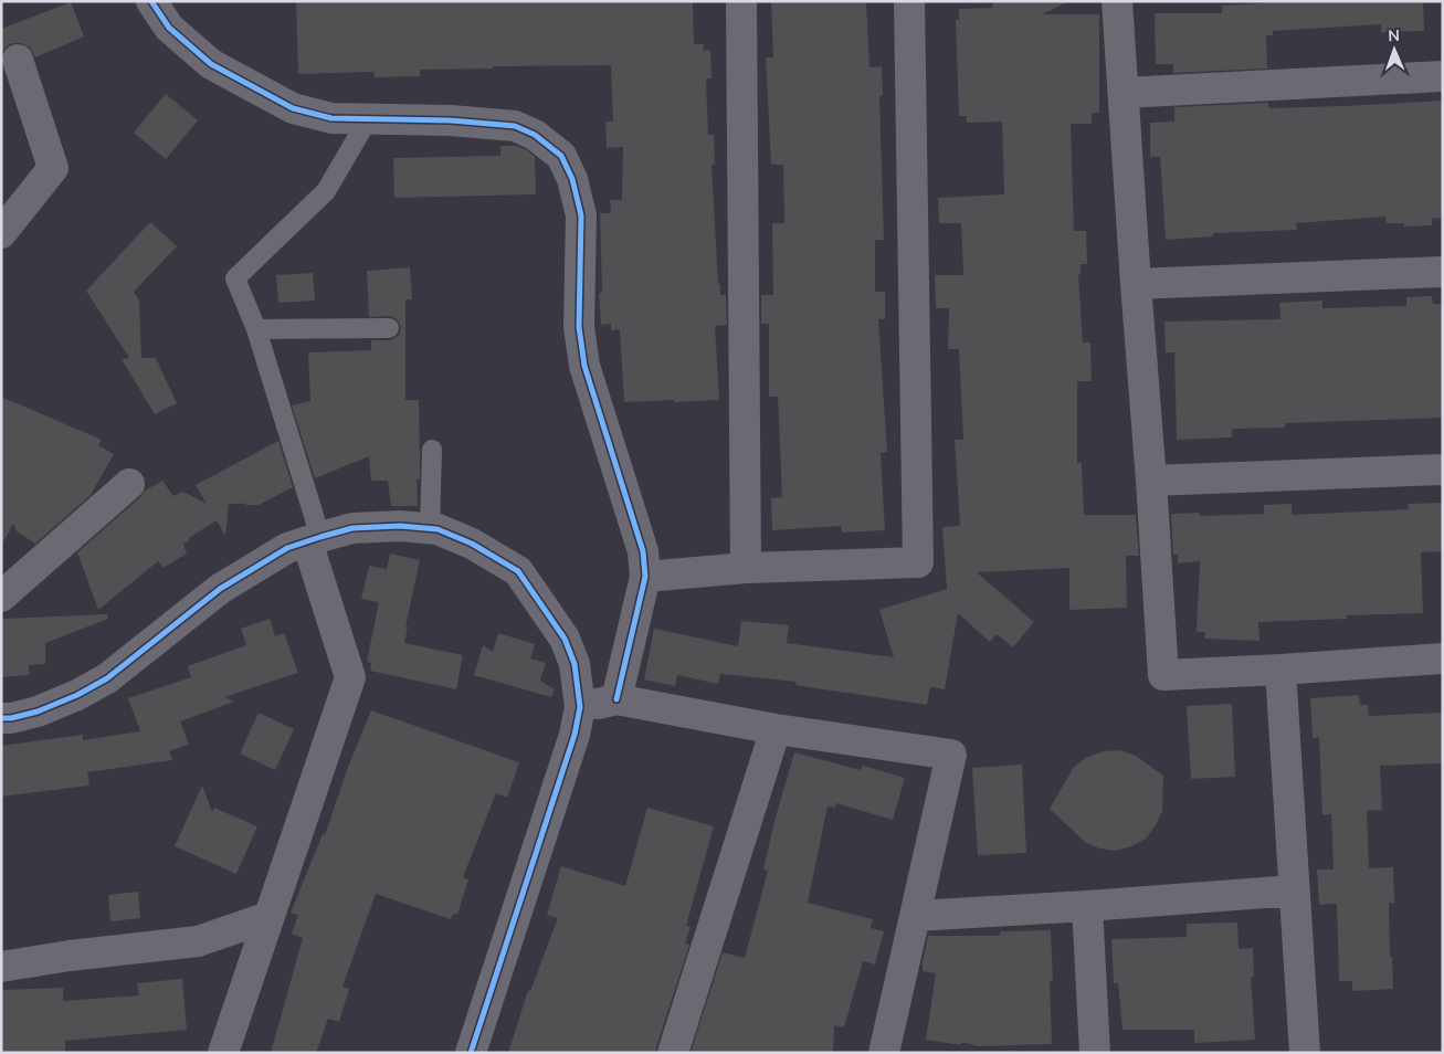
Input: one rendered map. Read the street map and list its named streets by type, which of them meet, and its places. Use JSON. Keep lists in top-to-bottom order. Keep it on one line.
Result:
{"north":"top"}
